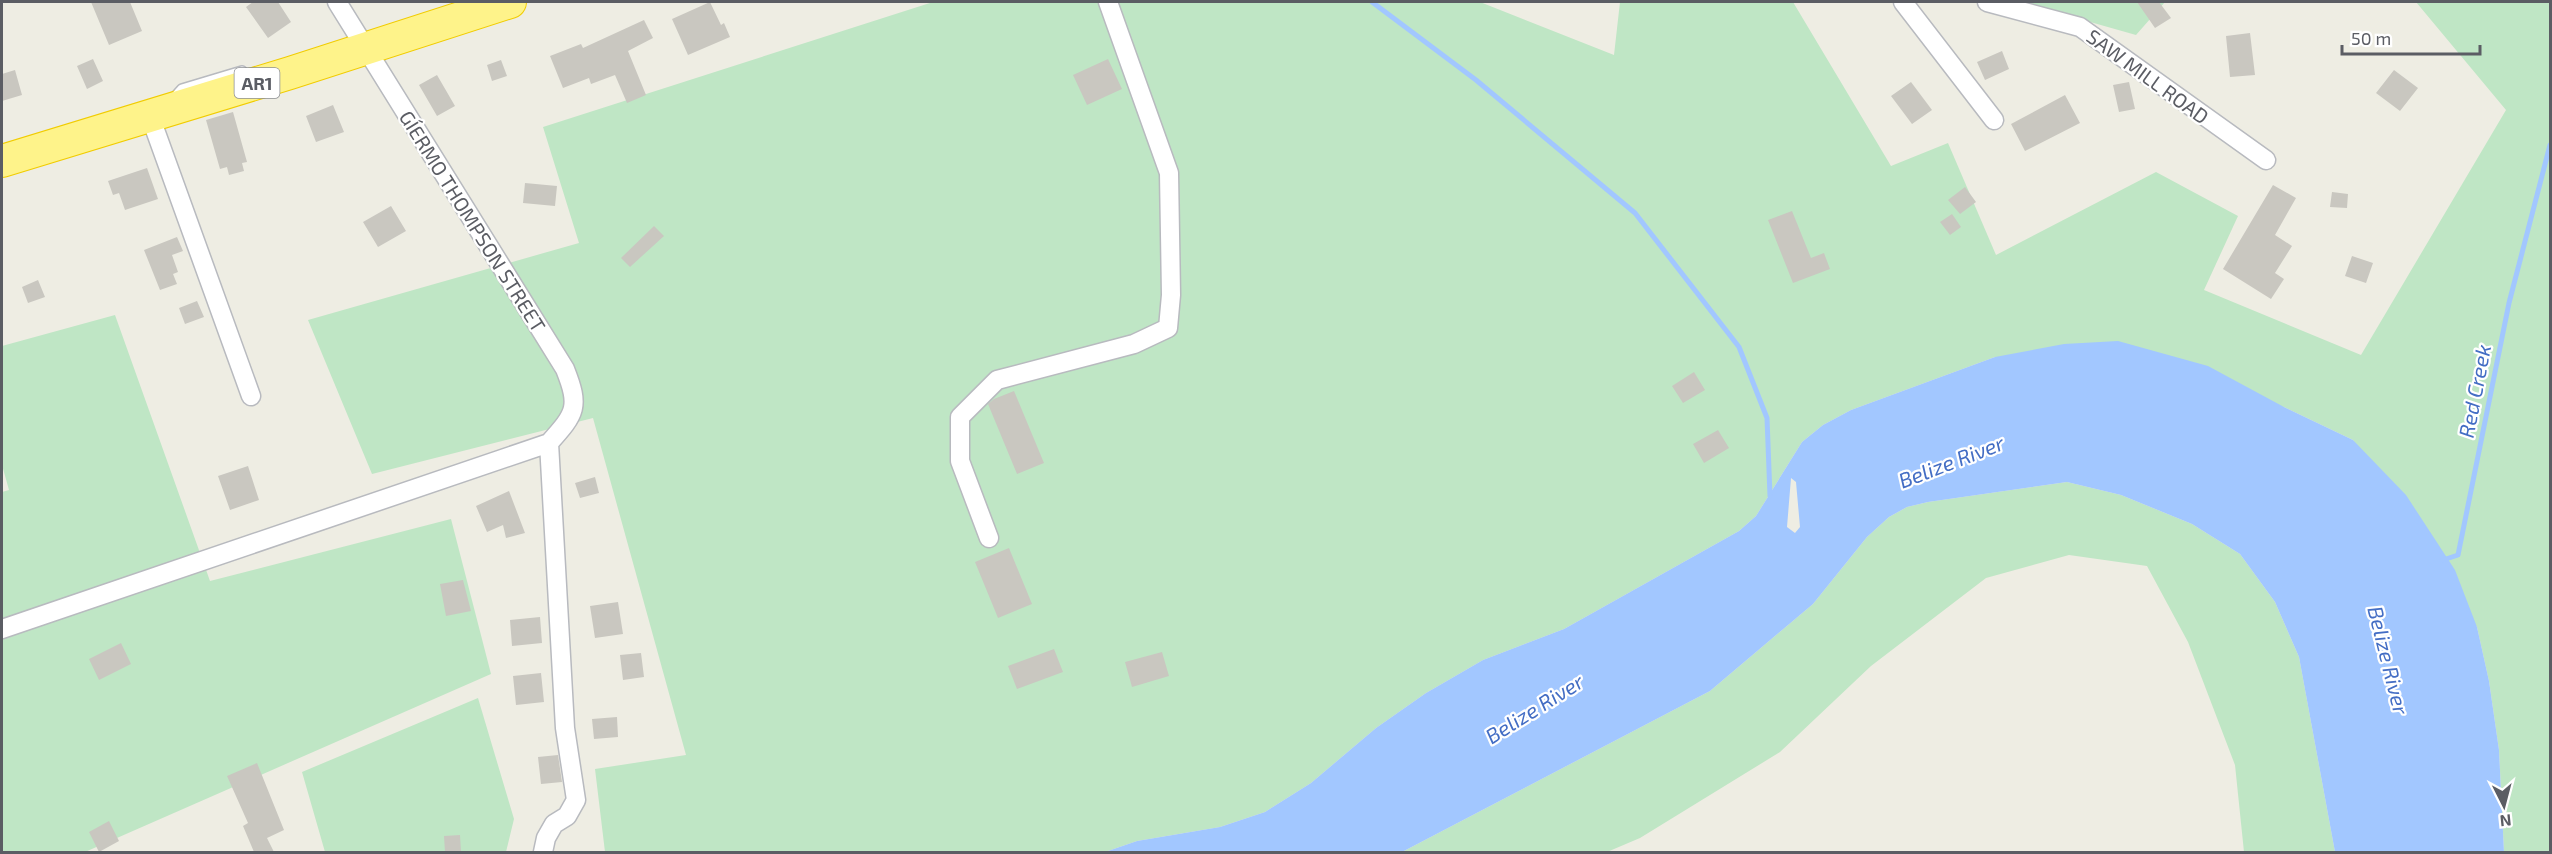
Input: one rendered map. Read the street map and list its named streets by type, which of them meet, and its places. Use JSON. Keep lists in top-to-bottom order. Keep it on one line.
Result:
{"streets":{"highway":["AR1"],"street":["SAW MILL ROAD","GÍERMO THOMPSON STREET"]},"crossings":[["AR1","GÍERMO THOMPSON STREET"]],"water":["Red Creek","Belize River"],"scale_bar":"50 m","north":"bottom"}
